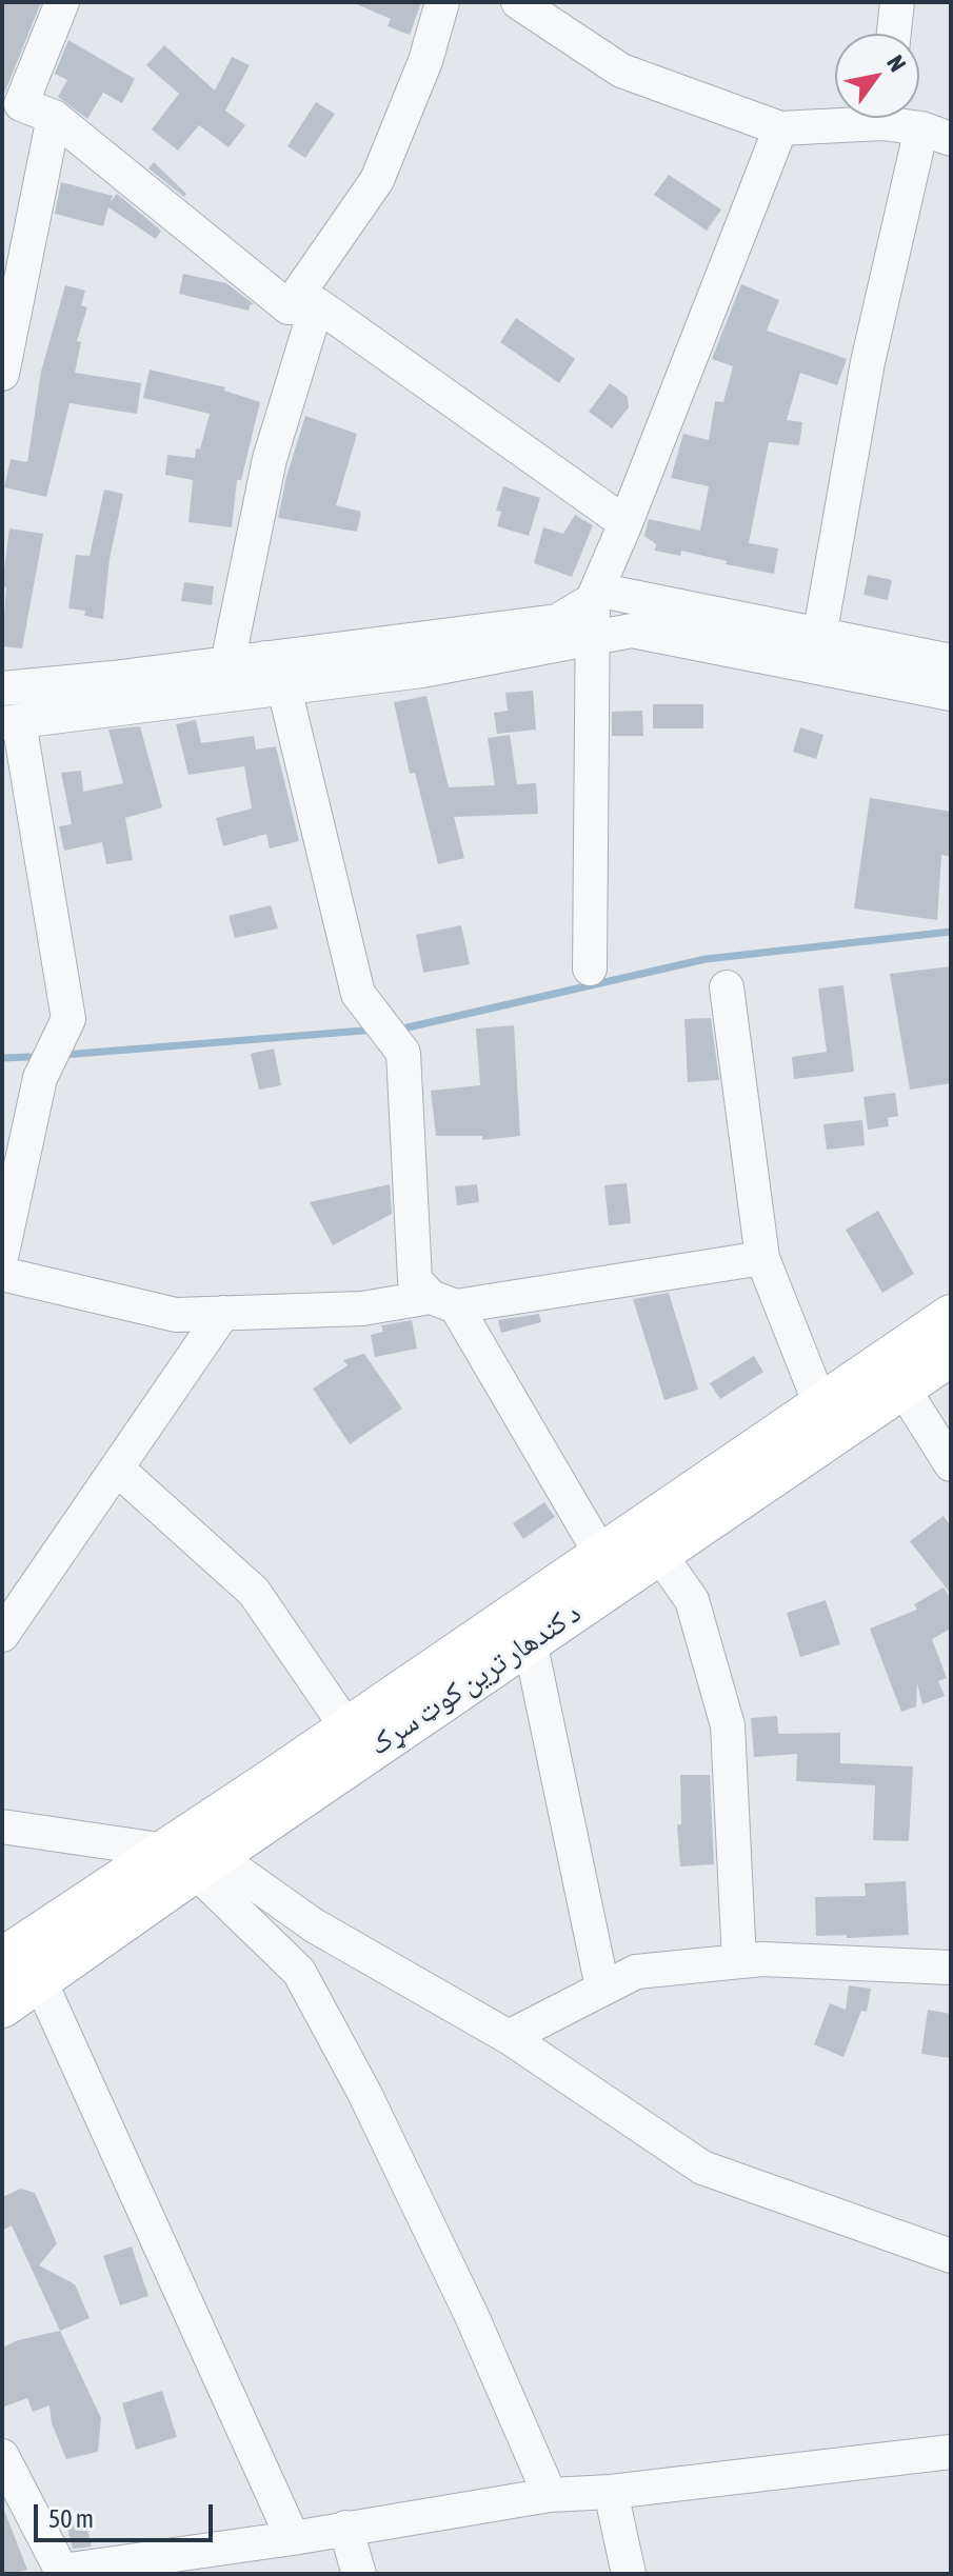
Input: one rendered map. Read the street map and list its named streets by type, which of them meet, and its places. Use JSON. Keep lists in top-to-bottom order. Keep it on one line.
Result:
{"streets":{"main road":["د کندهار ترين کوټ سړک"]},"scale_bar":"50 m","north":"top right"}
